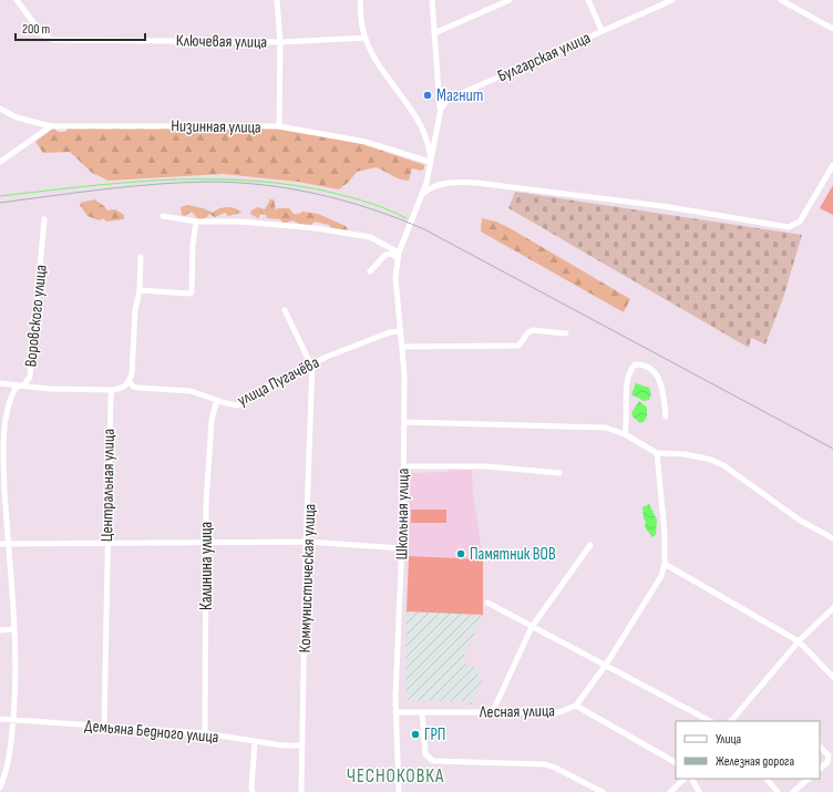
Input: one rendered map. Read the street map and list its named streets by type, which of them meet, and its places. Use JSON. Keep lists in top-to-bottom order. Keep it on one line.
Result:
{"streets":{"street":["Ключевая улица","Булгарская улица","Низинная улица","Воровского улица","улица Пугачёва","Центральная улица","Школьная улица","Калинина улица","Коммунистическая улица","Лесная улица","Демьяна Бедного улица"]},"crossings":[["Воровского улица","Демьяна Бедного улица"],["улица Пугачёва","Школьная улица"],["улица Пугачёва","Калинина улица"],["улица Пугачёва","Коммунистическая улица"],["Центральная улица","Демьяна Бедного улица"],["Школьная улица","Лесная улица"],["Калинина улица","Демьяна Бедного улица"],["Коммунистическая улица","Демьяна Бедного улица"]],"districts":["ЧЕСНОКОВКА"],"places":["Магнит","Памятник ВОВ","ГРП"],"legend":["Улица","Железная дорога"],"scale_bar":"200 m"}
